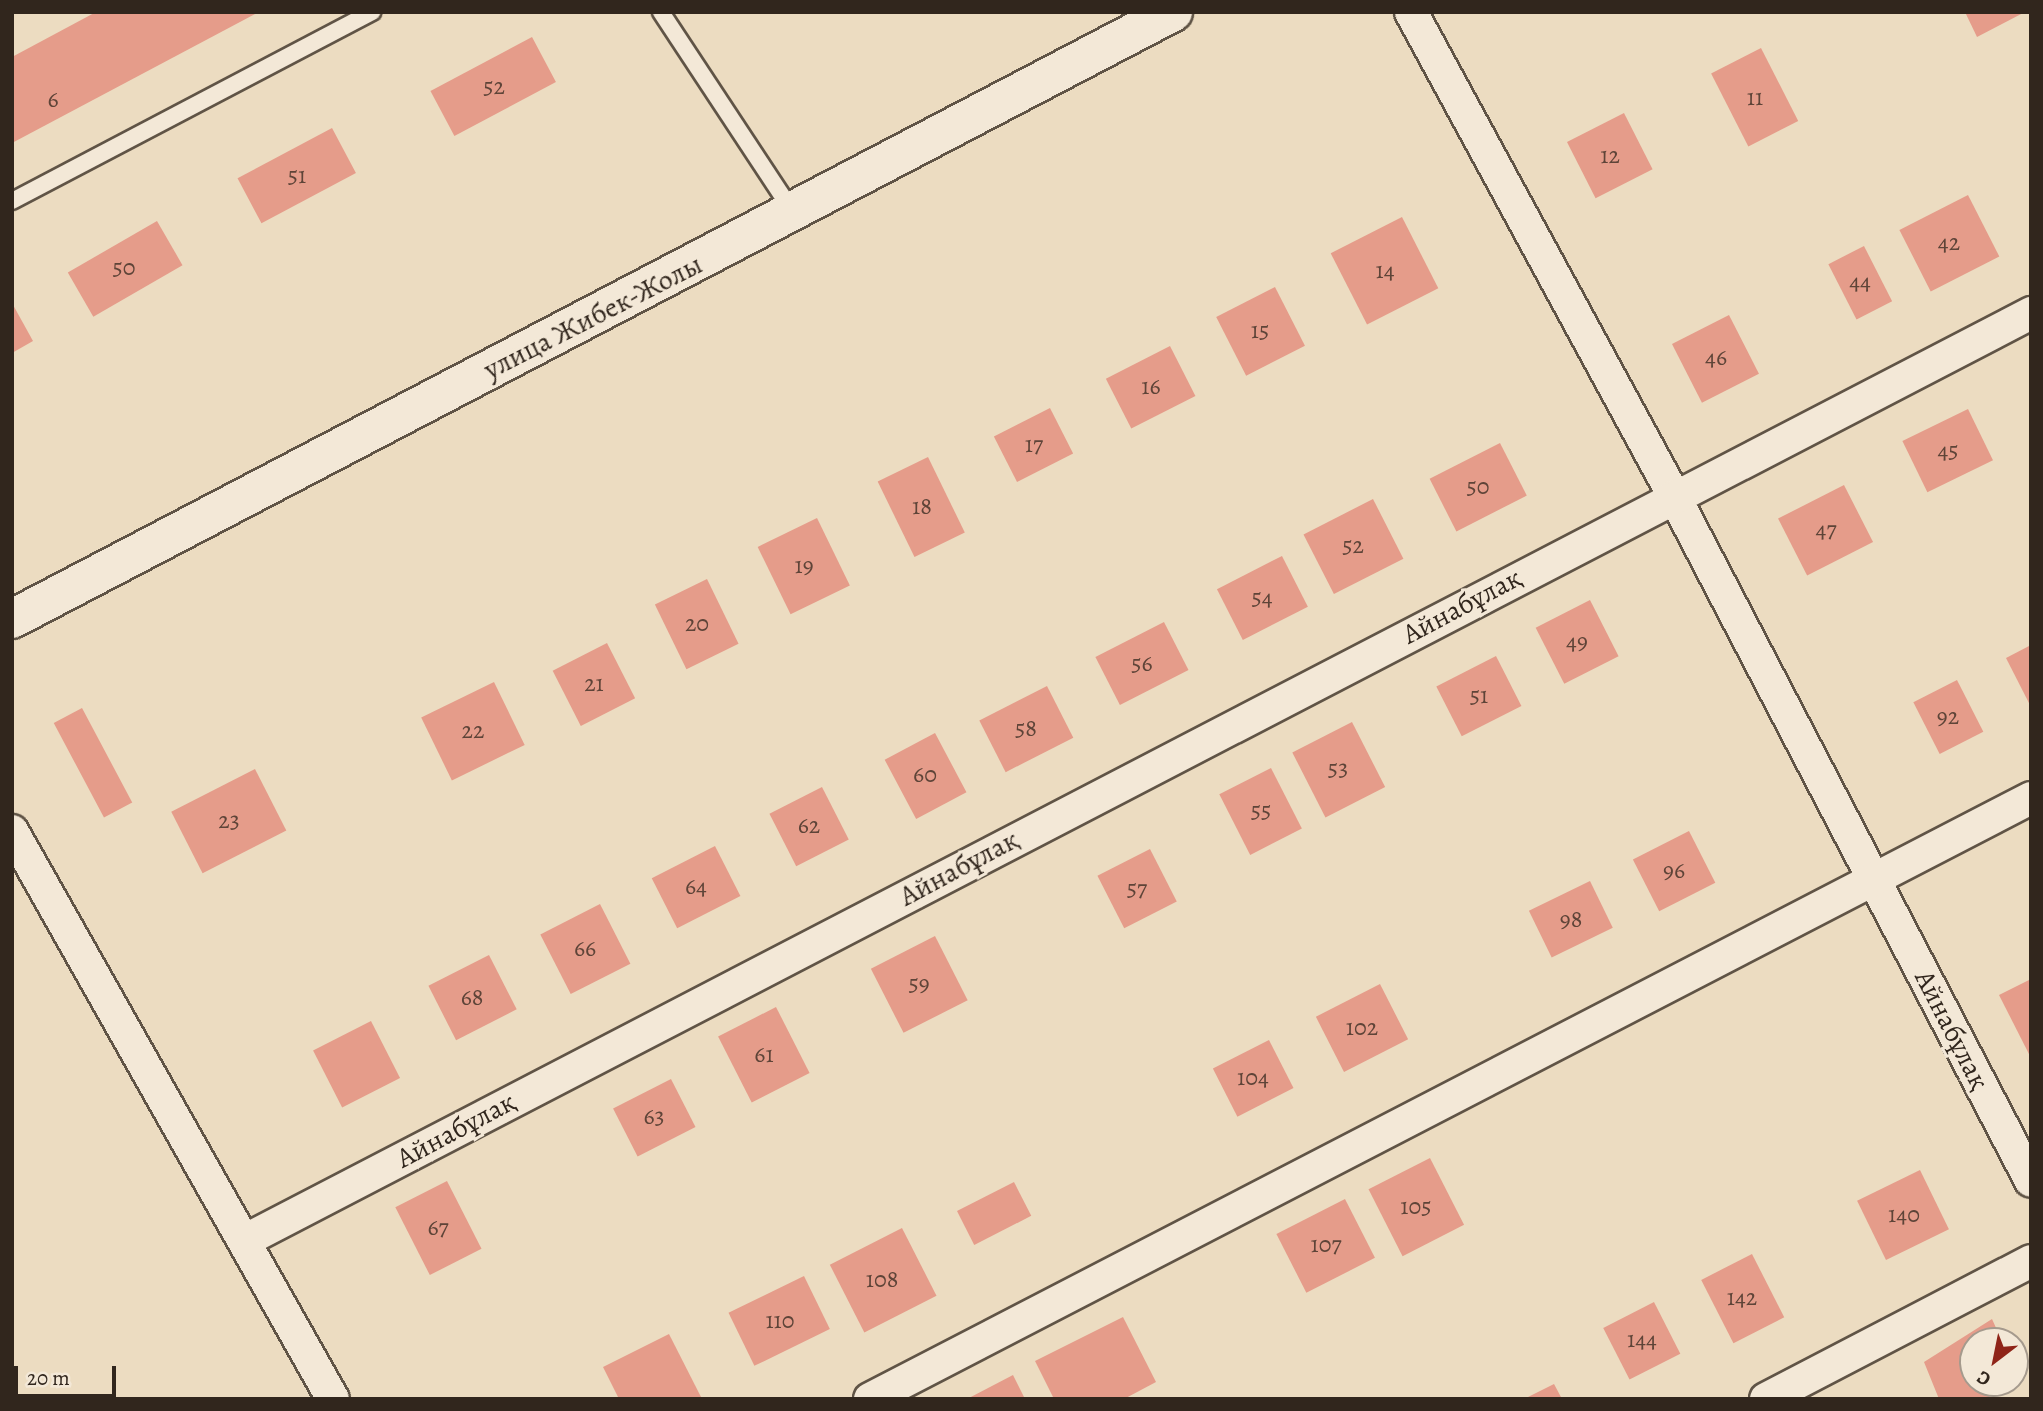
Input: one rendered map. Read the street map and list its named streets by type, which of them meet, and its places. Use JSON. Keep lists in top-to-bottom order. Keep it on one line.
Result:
{"streets":{"street":["улица Жибек-Жолы","Айнабұлақ"]},"house_numbers":["52","11","6","12","51","42","50","14","44","15","46","16","17","45","50","18","47","52","19","54","20","49","56","21","51","92","58","22","53","60","55","23","62","96","64","57","98","66","59","68","102","61","104","63","105","140","67","107","108","142","110","144"],"scale_bar":"20 m","north":"bottom left"}
